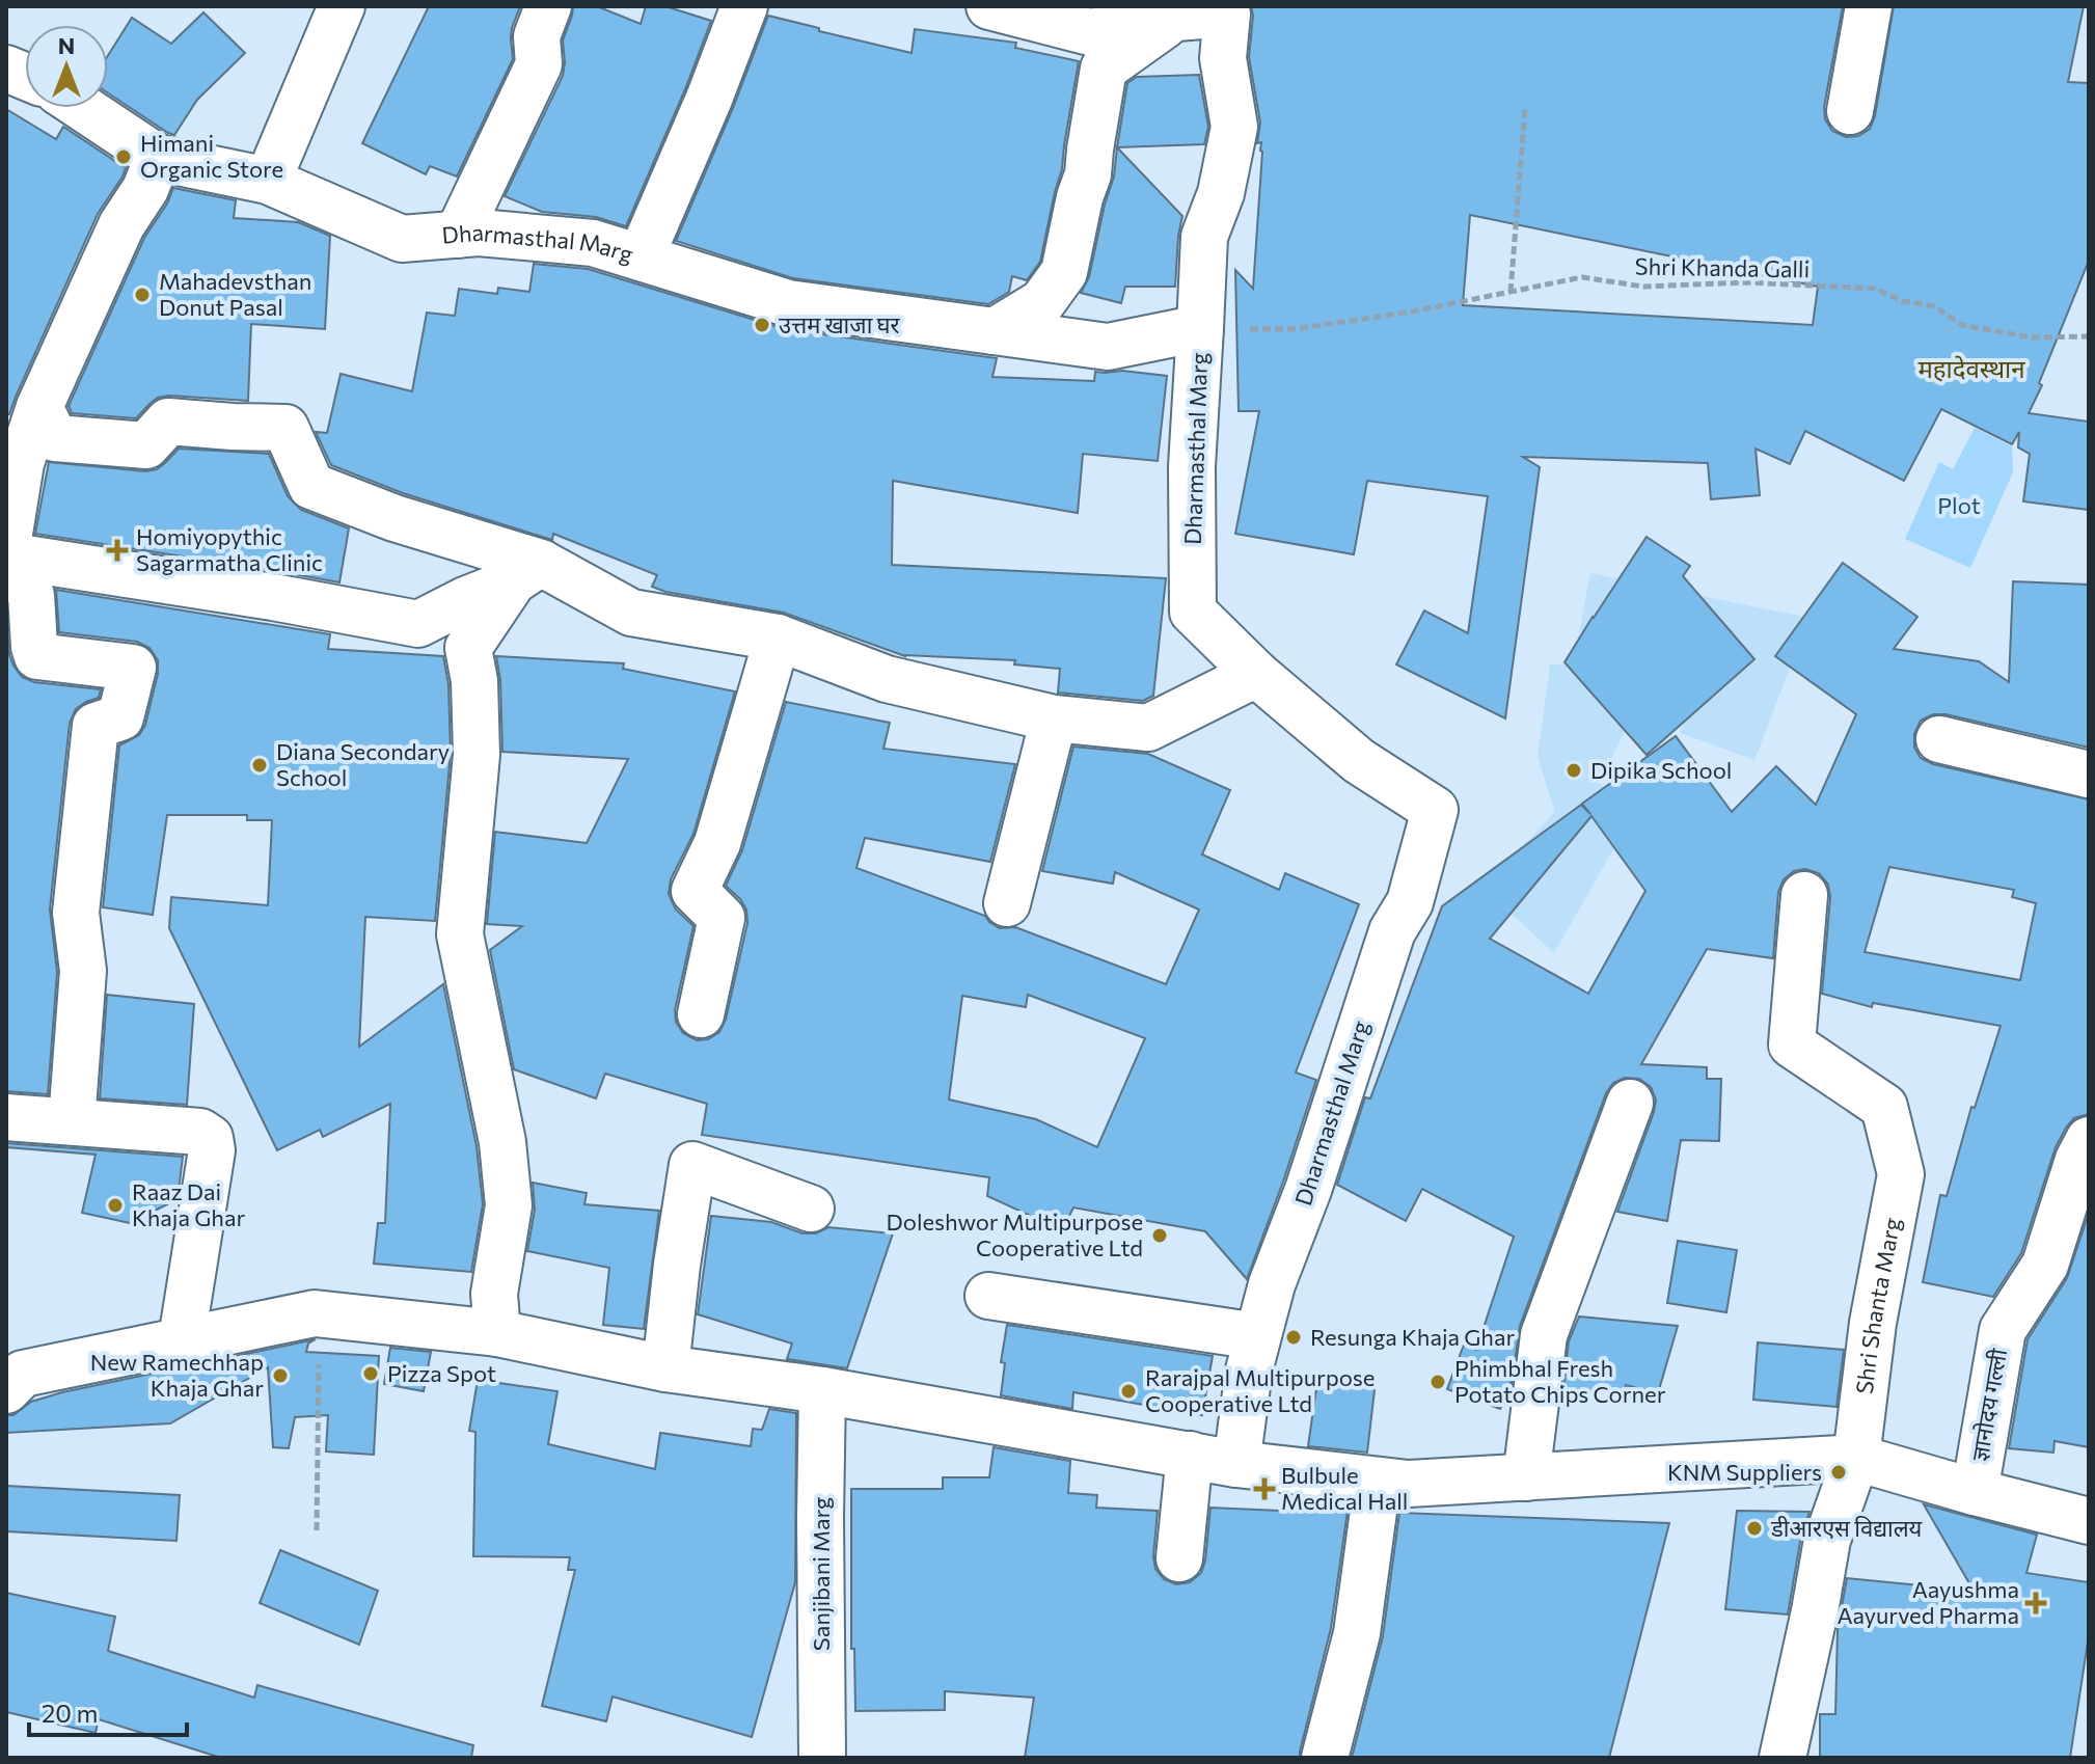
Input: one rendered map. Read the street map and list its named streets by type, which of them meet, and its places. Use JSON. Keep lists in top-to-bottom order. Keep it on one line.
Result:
{"streets":{"street":["Dharmasthal Marg","Shri Shanta Marg","ज्ञानोदय गल्ली","Sanjibani Marg"],"path":["Shri Khanda Galli"]},"crossings":[["Dharmasthal Marg","Shri Khanda Galli"]],"districts":["महादेवस्थान"],"parks":["Plot"],"places":{"other":["Himani Organic Store","Mahadevsthan Donut Pasal","उत्तम खाजा घर","Diana Secondary School","Dipika School","Raaz Dai Khaja Ghar","Doleshwor Multipurpose Cooperative Ltd","Resunga Khaja Ghar","Pizza Spot","New Ramechhap Khaja Ghar","Phimbhal Fresh Potato Chips Corner","Rarajpal Multipurpose Cooperative Ltd","KNM Suppliers","डीआरएस विद्यालय"],"health":["Homiyopythic Sagarmatha Clinic","Bulbule Medical Hall","Aayushma Aayurved Pharma"]},"scale_bar":"20 m","north":"top"}
